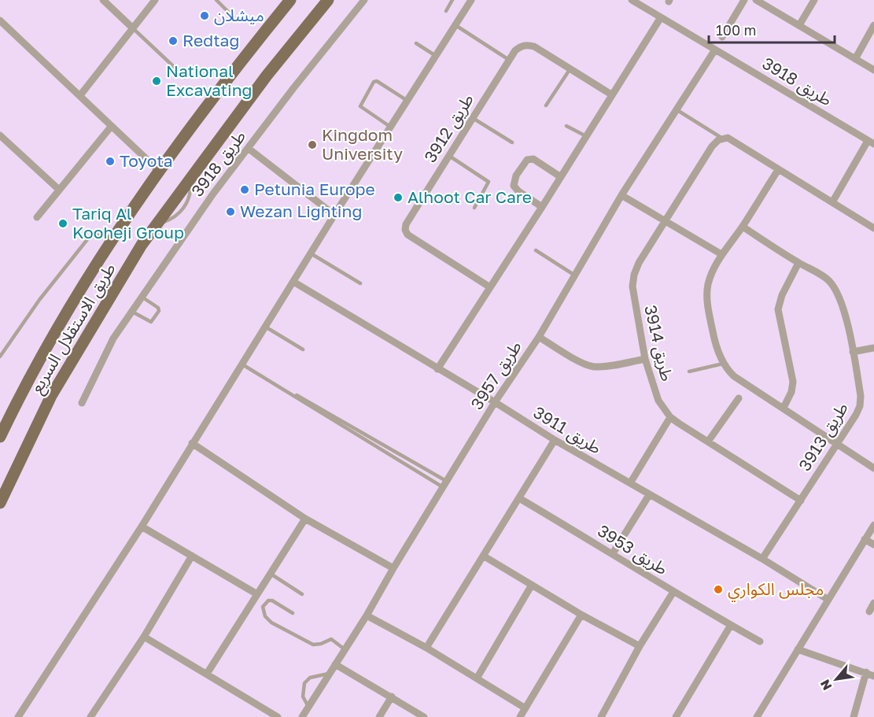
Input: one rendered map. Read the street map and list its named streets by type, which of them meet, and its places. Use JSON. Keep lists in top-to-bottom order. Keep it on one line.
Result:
{"streets":{"main road":["طريق الاستقلال السريع"],"street":["طريق 3918","طريق 3912","طريق 3914","طريق 3957","طريق 3911","طريق 3913","طريق 3953"]},"crossings":[["طريق 3918","طريق 3957"],["طريق 3914","طريق 3913"],["طريق 3957","طريق 3911"],["طريق 3911","طريق 3913"]],"places":["ميشلان","Redtag","National Excavating","Kingdom University","Toyota","Petunia Europe","Alhoot Car Care","Wezan Lighting","Tariq Al Kooheji Group","مجلس الكواري"],"scale_bar":"100 m","north":"bottom left"}
